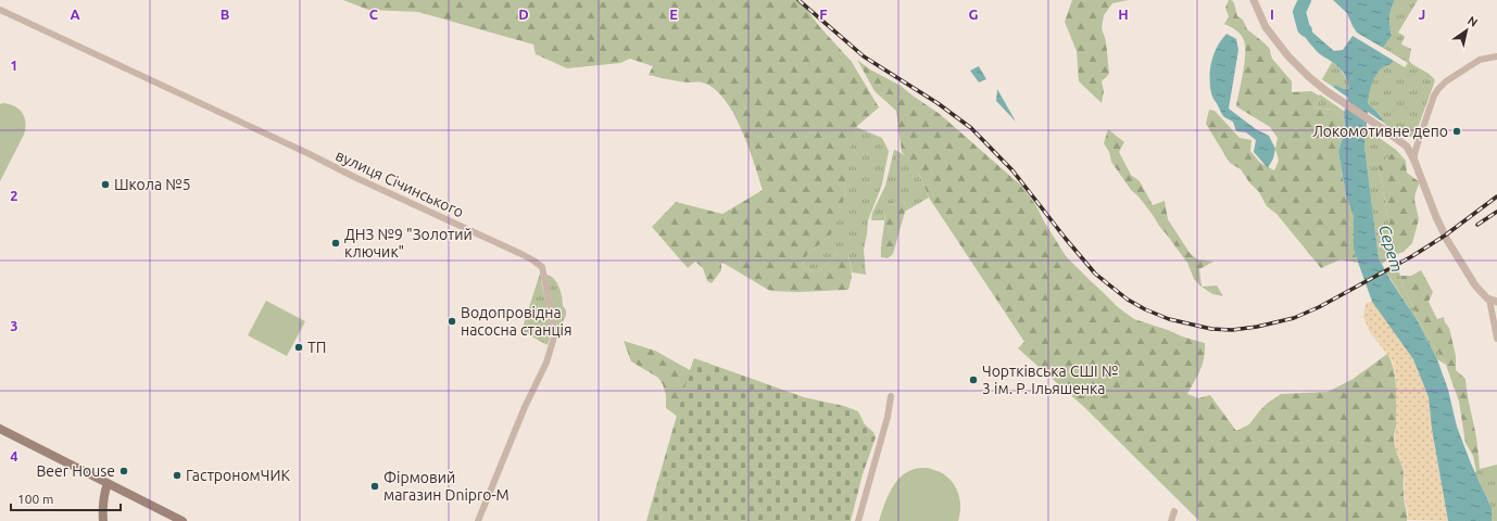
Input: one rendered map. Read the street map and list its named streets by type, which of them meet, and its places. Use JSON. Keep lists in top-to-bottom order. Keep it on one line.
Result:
{"streets":{"street":["вулиця Січинського"]},"water":["Серет"],"places":["Локомотивне депо","Школа №5","ДНЗ №9 \"Золотий ключик\"","Водопровідна насосна станція","ТП","Чортківська СШІ № 3 ім. Р. Ільяшенка","Beer House","ГастрономЧИК","Фірмовий магазин Dnipro-M"],"scale_bar":"100 m","north":"top right","grid":{"columns":["A","B","C","D","E","F","G","H","I","J"],"rows":["1","2","3","4"]}}
